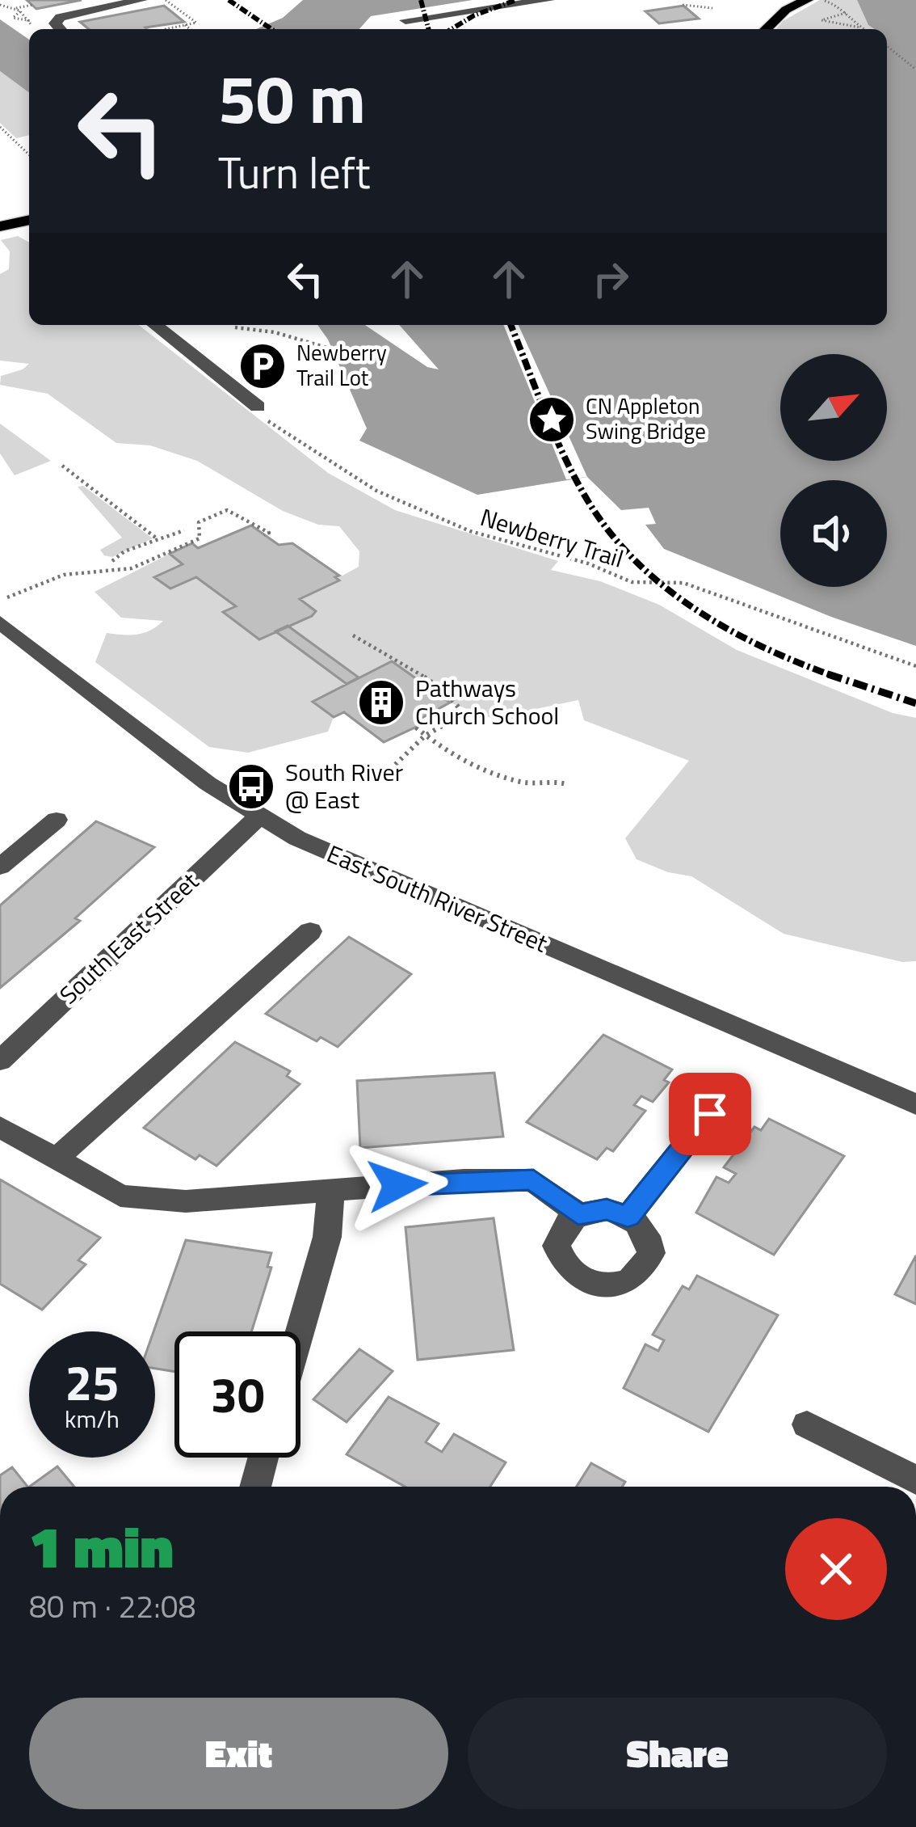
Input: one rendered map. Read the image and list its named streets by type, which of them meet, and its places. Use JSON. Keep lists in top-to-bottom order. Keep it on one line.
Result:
{"streets":{"street":["East South River Street","South East Street"],"path":["Newberry Trail"]},"crossings":[["East South River Street","South East Street"]],"places":{"parking":["Newberry Trail Lot"],"place":["CN Appleton Swing Bridge"],"building":["Pathways Church School"],"bus stop":["South River @ East"]},"north":"top right","page":{"turn":["50 m","Turn left"],"speed":"25 km/h","limit":"30","heading":["1 min","80 m · 22:08"],"buttons":["Exit","Share"]}}
